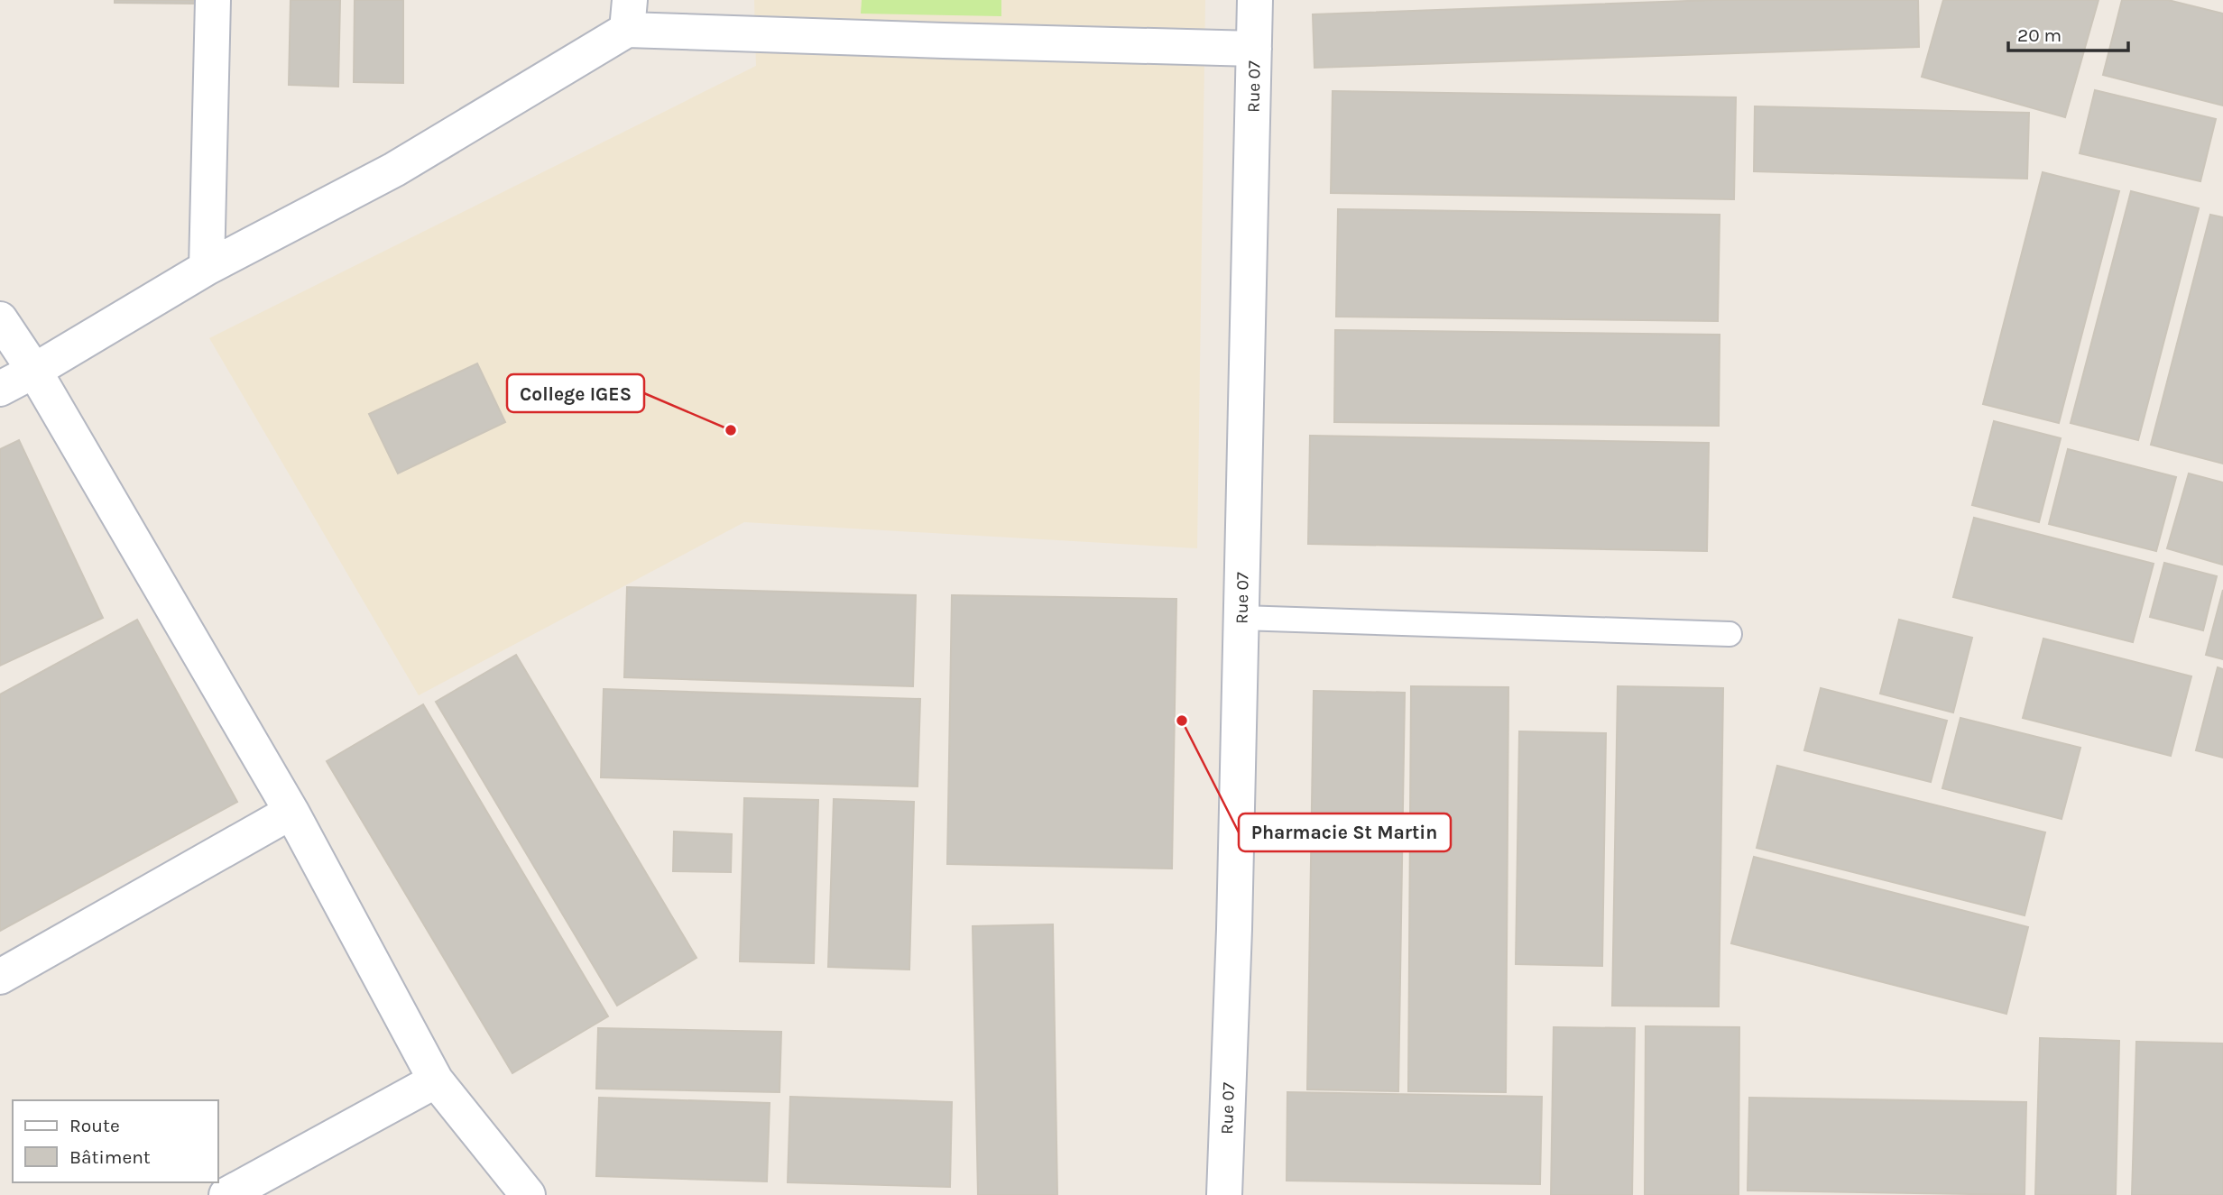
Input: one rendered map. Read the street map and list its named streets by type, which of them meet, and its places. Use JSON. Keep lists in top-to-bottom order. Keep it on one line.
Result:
{"streets":{"street":["Rue 07"]},"places":["College IGES","Pharmacie St Martin"],"legend":["Route","Bâtiment"],"scale_bar":"20 m"}
